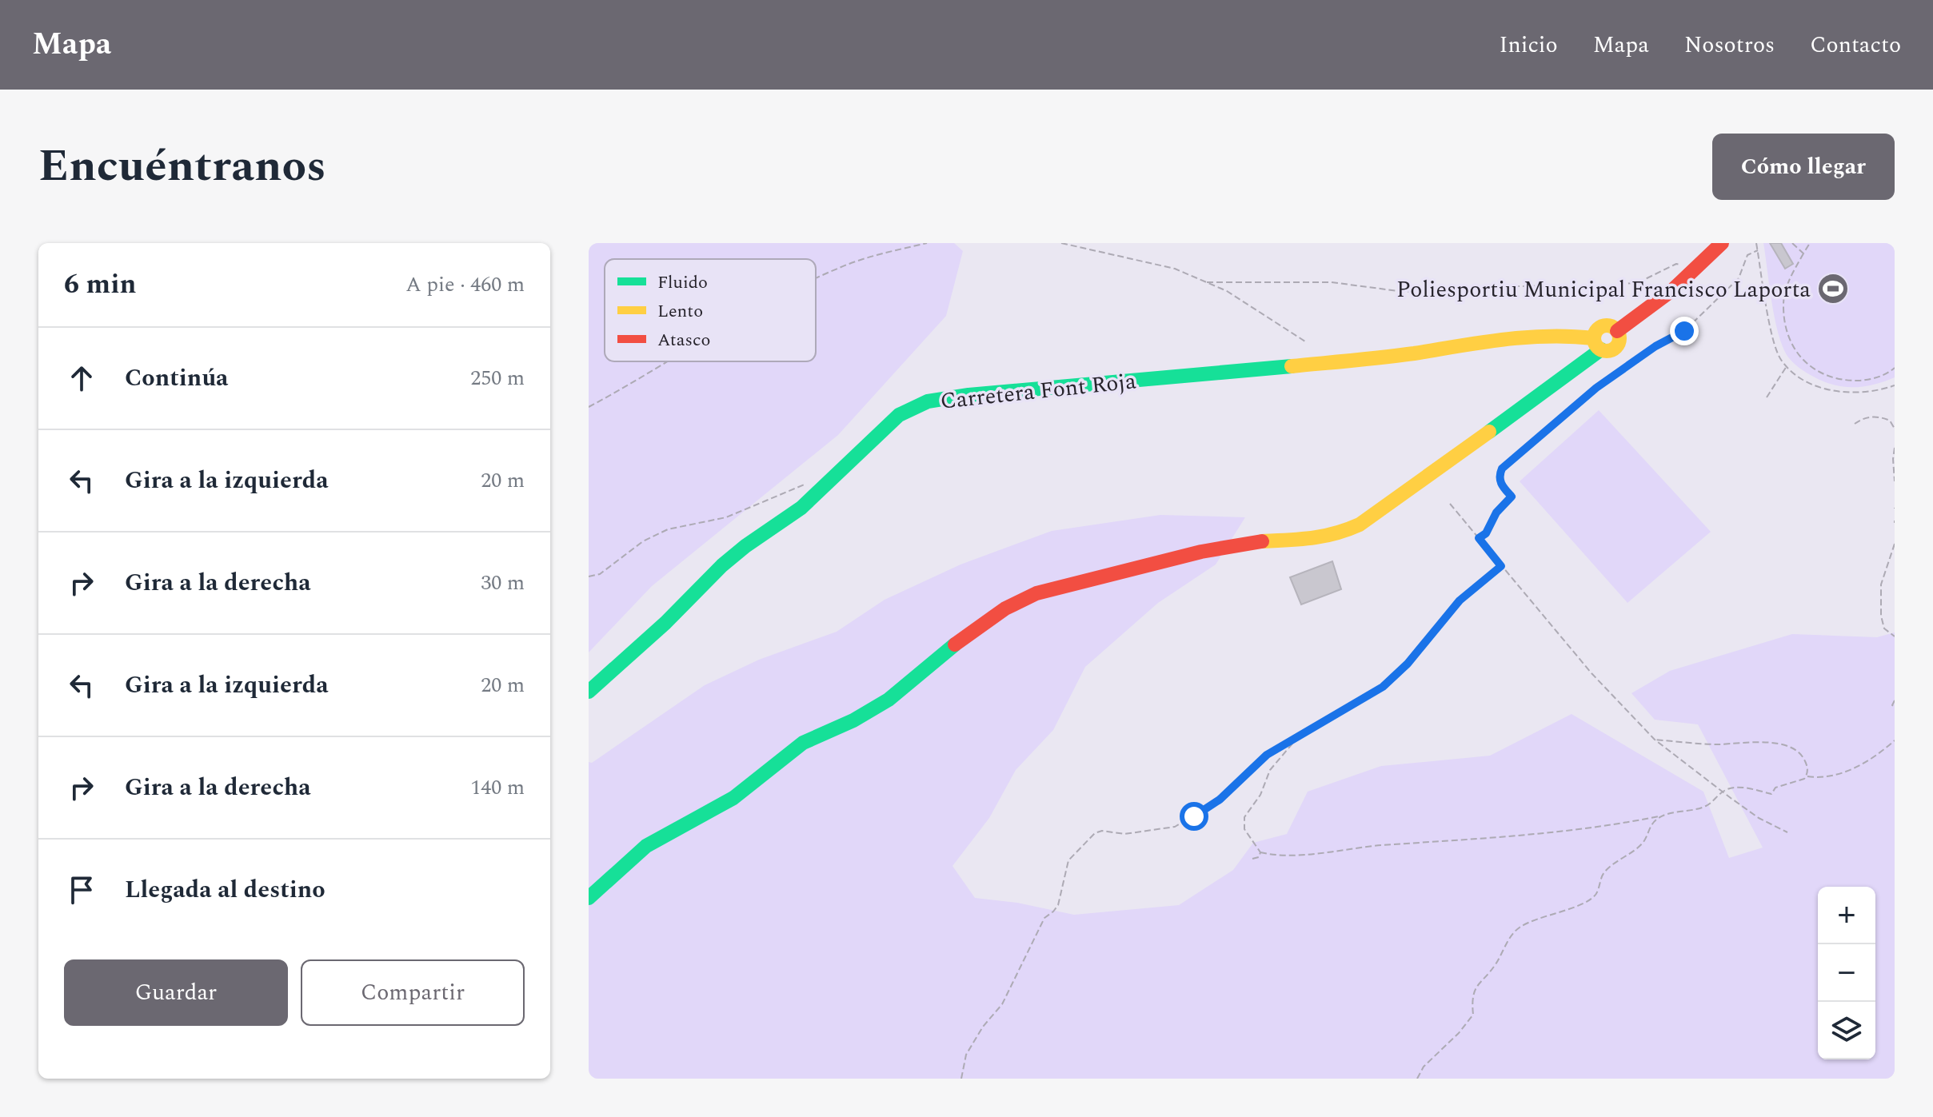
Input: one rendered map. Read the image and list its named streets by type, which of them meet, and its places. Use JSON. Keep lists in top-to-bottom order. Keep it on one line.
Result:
{"streets":{"street":["Carretera Font Roja"]},"places":{"sports":["Poliesportiu Municipal Francisco Laporta"]},"legend":["Fluido","Lento","Atasco"],"page":{"header":"Mapa","nav":["Inicio","Mapa","Nosotros","Contacto"],"title":"Encuéntranos","buttons":["Cómo llegar",["Guardar","Compartir"]],"heading":["6 min","A pie · 460 m"],"list":[["Continúa","250 m"],["Gira a la izquierda","20 m"],["Gira a la derecha","30 m"],["Gira a la izquierda","20 m"],["Gira a la derecha","140 m"],"Llegada al destino"],"map_buttons":["+","−"]}}
